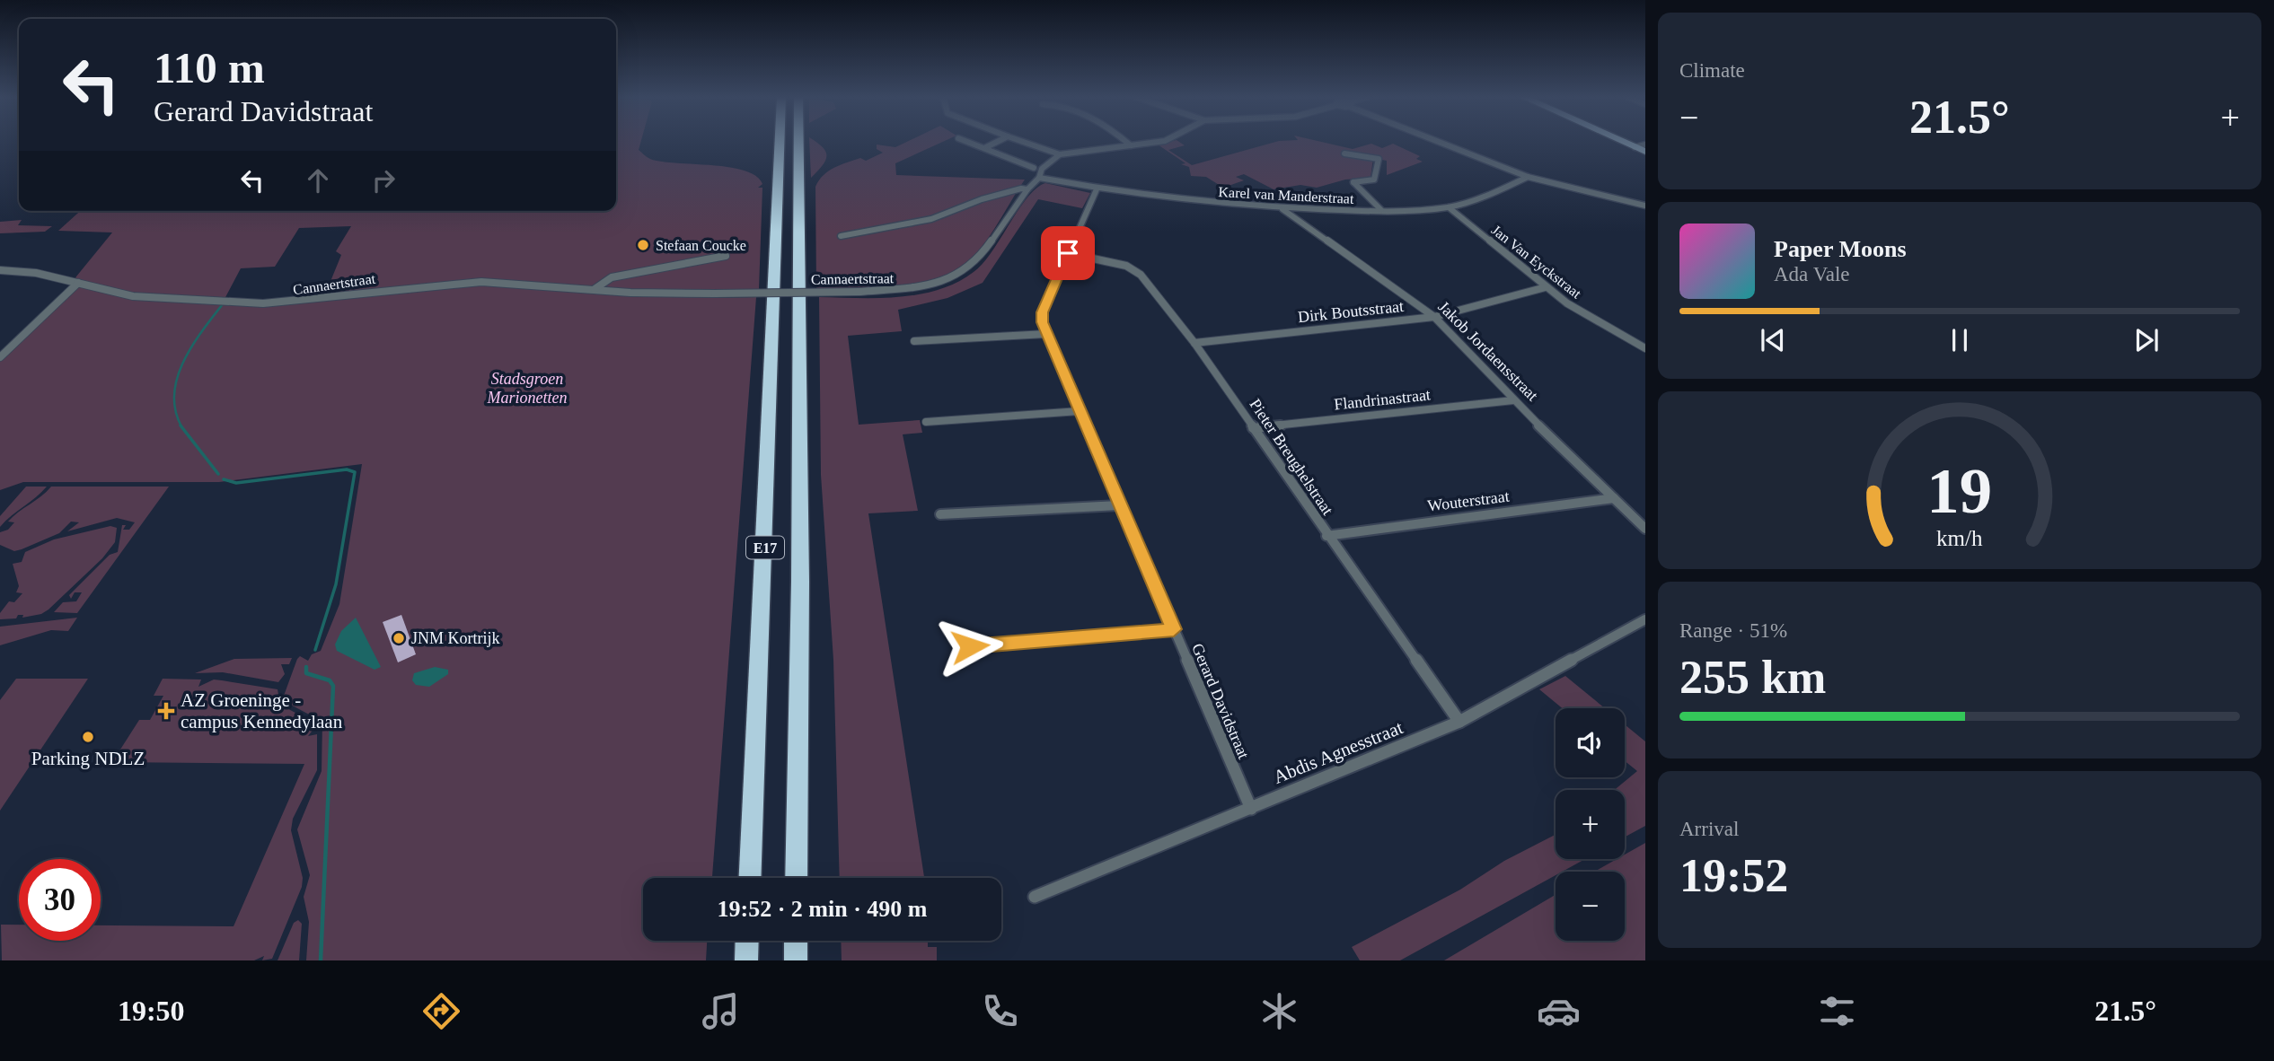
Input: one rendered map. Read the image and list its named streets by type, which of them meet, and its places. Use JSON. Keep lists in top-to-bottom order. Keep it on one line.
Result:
{"streets":{"highway":["E17"],"street":["Karel van Manderstraat","Jan Van Eyckstraat","Cannaertstraat","Dirk Boutsstraat","Jakob Jordaensstraat","Flandrinastraat","Pieter Breughelstraat","Wouterstraat","Gerard Davidstraat","Abdis Agnesstraat"]},"crossings":[["Karel van Manderstraat","Jan Van Eyckstraat"],["Karel van Manderstraat","Cannaertstraat"],["Karel van Manderstraat","Jakob Jordaensstraat"],["Karel van Manderstraat","Gerard Davidstraat"],["Jan Van Eyckstraat","Dirk Boutsstraat"],["Dirk Boutsstraat","Jakob Jordaensstraat"],["Dirk Boutsstraat","Pieter Breughelstraat"],["Jakob Jordaensstraat","Flandrinastraat"],["Jakob Jordaensstraat","Wouterstraat"],["Flandrinastraat","Pieter Breughelstraat"],["Pieter Breughelstraat","Wouterstraat"],["Pieter Breughelstraat","Gerard Davidstraat"],["Pieter Breughelstraat","Abdis Agnesstraat"],["Gerard Davidstraat","Abdis Agnesstraat"]],"parks":["Stadsgroen Marionetten"],"places":{"other":["Stefaan Coucke","JNM Kortrijk","Parking NDLZ"],"health":["AZ Groeninge - campus Kennedylaan"]},"page":{"tile":["Climate",["Range · 51%","255 km"],["Arrival","19:52"]],"turn":["110 m","Gerard Davidstraat"],"heat":["−","21.5°","+"],"song":["Paper Moons","Ada Vale"],"map_buttons":["+","−"],"limit":"30","trip":"19:52 · 2 min · 490 m","tabs":["19:50","21.5°"],"gauge":["19","km/h"]}}
